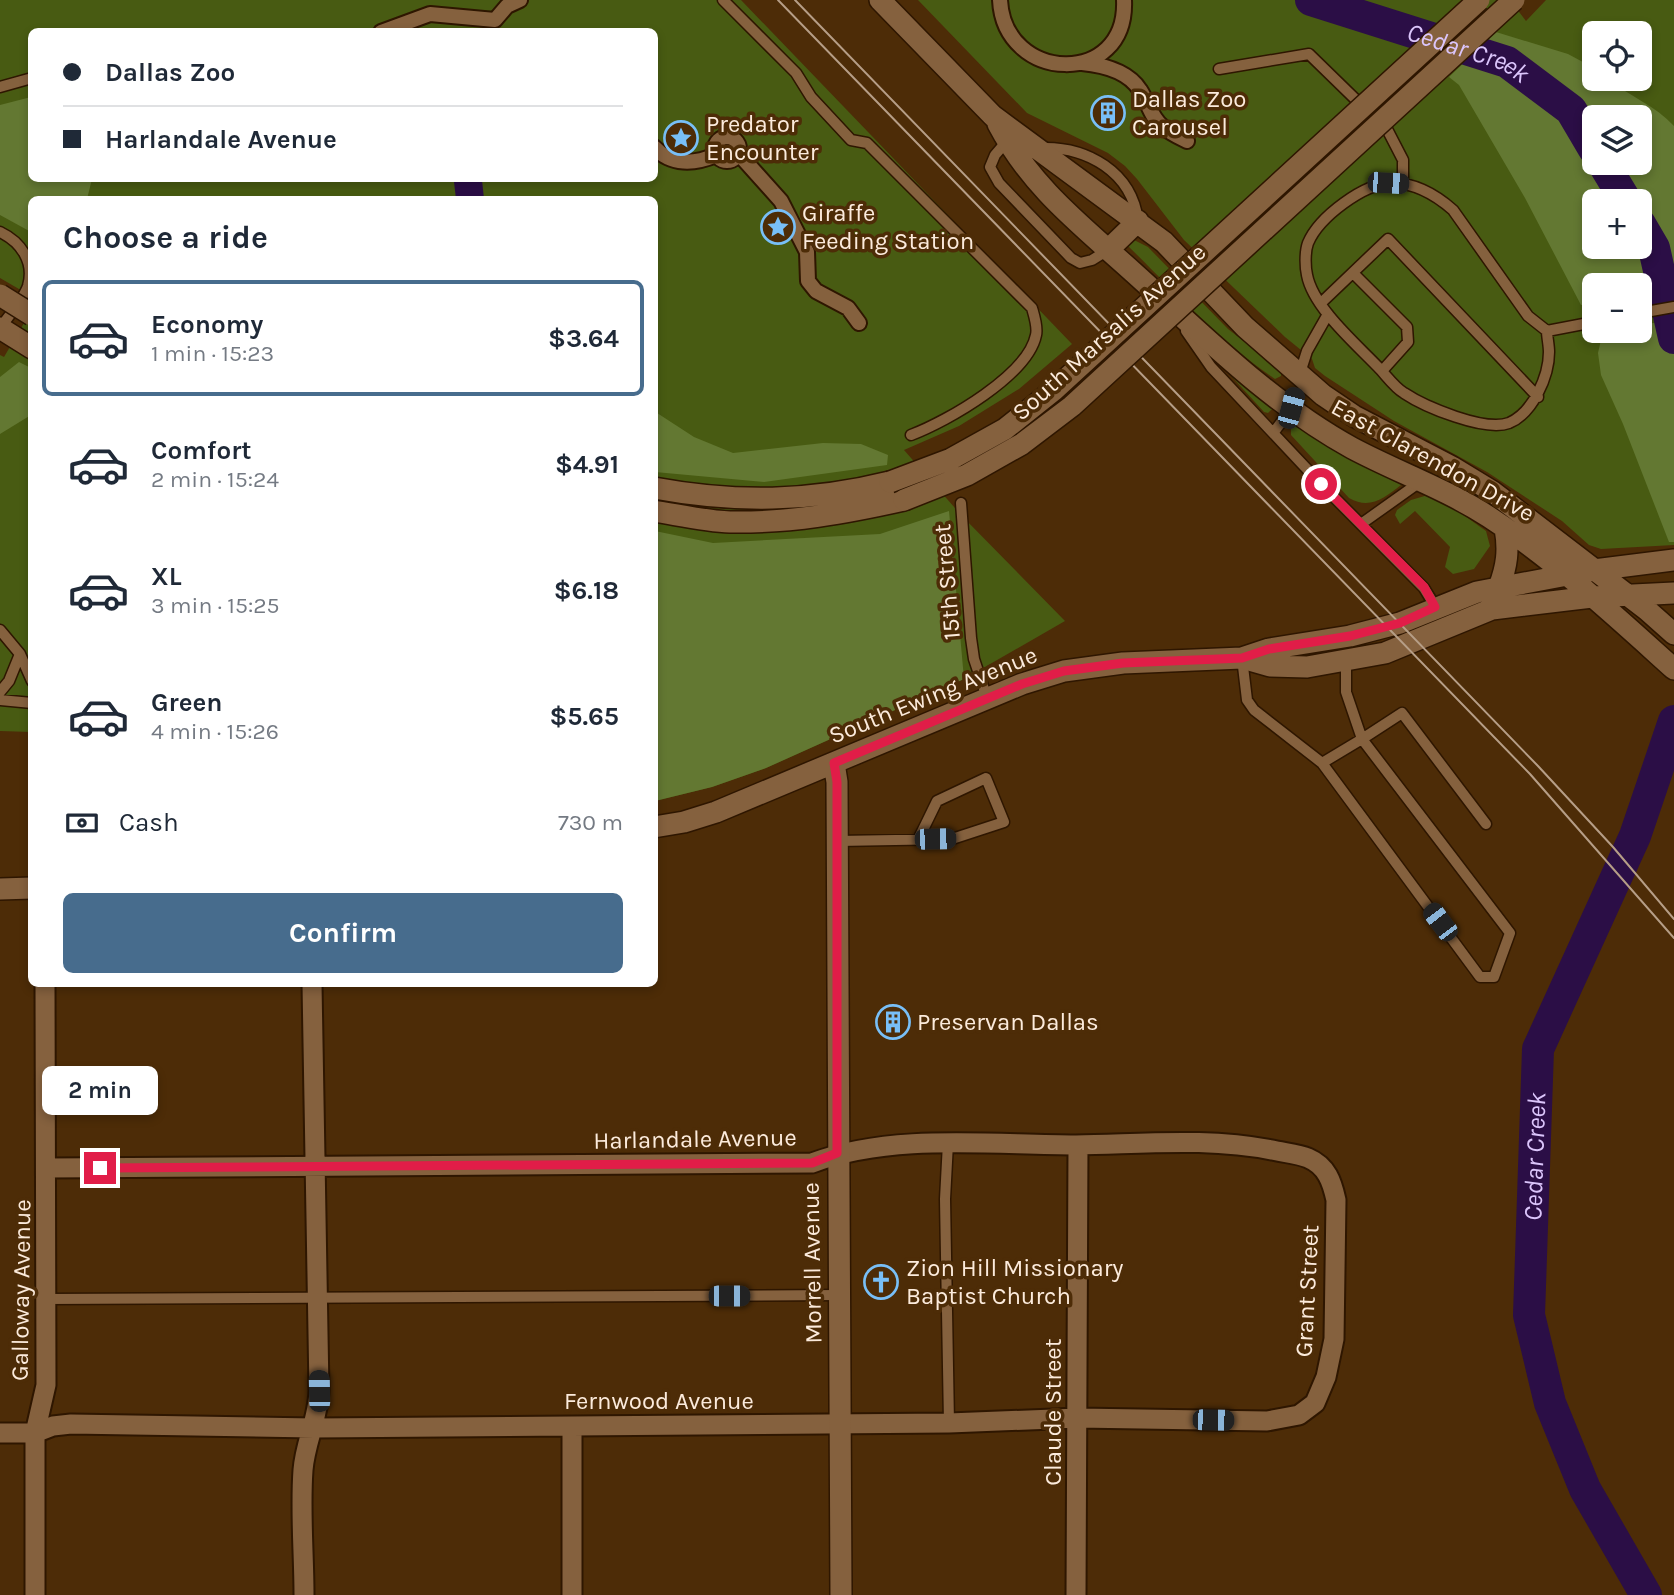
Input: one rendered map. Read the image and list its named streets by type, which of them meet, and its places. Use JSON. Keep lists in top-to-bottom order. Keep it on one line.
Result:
{"streets":{"street":["South Marsalis Avenue","East Clarendon Drive","South Ewing Avenue","Harlandale Avenue","Morrell Avenue","Galloway Avenue","Grant Street","Fernwood Avenue","Claude Street"],"lane":["15th Street"]},"crossings":[["East Clarendon Drive","South Ewing Avenue"],["15th Street","South Ewing Avenue"],["South Ewing Avenue","Morrell Avenue"],["Harlandale Avenue","Morrell Avenue"],["Harlandale Avenue","Galloway Avenue"],["Harlandale Avenue","Grant Street"],["Harlandale Avenue","Claude Street"],["Morrell Avenue","Fernwood Avenue"],["Galloway Avenue","Fernwood Avenue"],["Grant Street","Fernwood Avenue"],["Fernwood Avenue","Claude Street"]],"water":["Cedar Creek"],"places":{"building":["Dallas Zoo Carousel","Preservan Dallas"],"place":["Predator Encounter","Giraffe Feeding Station"],"church":["Zion Hill Missionary Baptist Church"]},"page":{"map_buttons":["+","−"],"banner":["Dallas Zoo","Harlandale Avenue"],"heading":"Choose a ride","list":[{"name":"Economy","note":"1 min · 15:23","value":"$3.64"},{"name":"Comfort","note":"2 min · 15:24","value":"$4.91"},{"name":"XL","note":"3 min · 15:25","value":"$6.18"},{"name":"Green","note":"4 min · 15:26","value":"$5.65"}],"pay":["Cash","730 m"],"buttons":"Confirm","bubble":"2 min"}}
